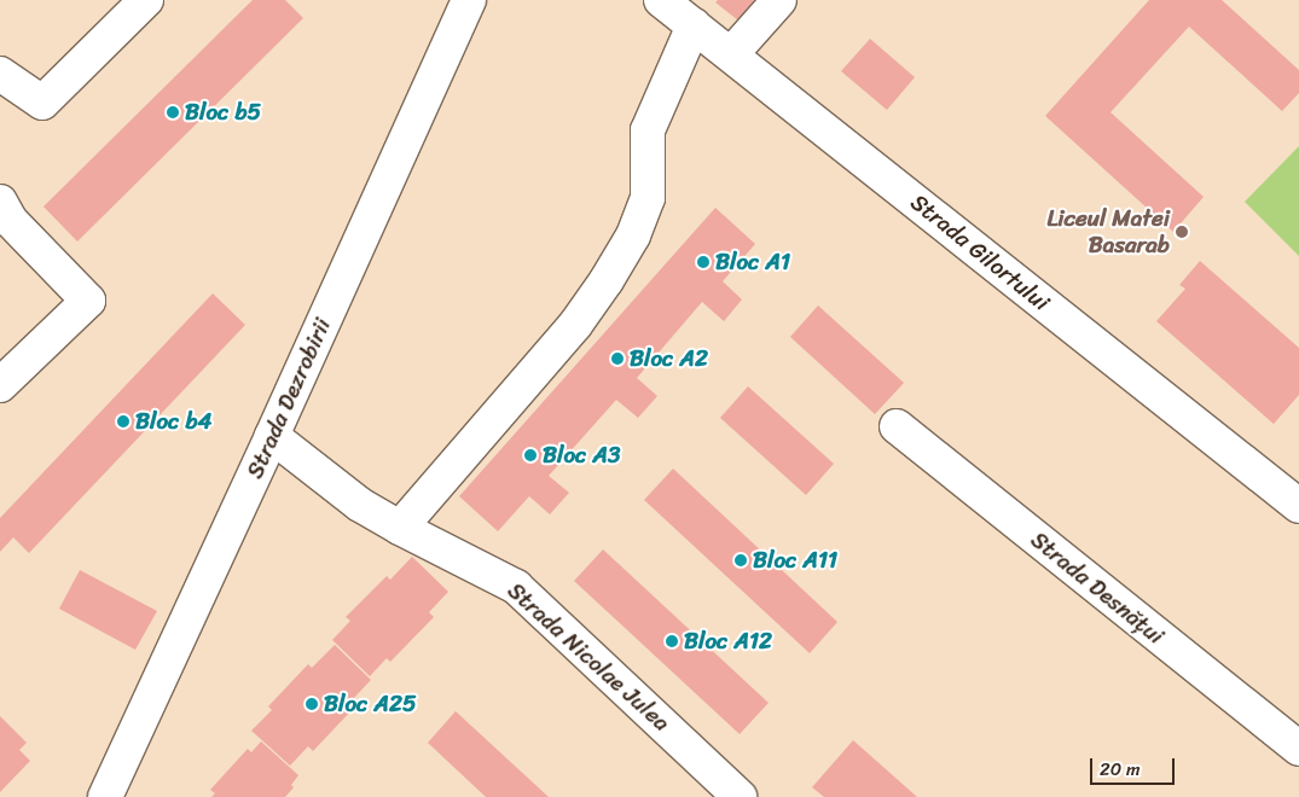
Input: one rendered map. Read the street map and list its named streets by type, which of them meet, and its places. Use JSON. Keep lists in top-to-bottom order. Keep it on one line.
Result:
{"streets":{"street":["Strada Gilortului","Strada Dezrobirii","Strada Desnățui","Strada Nicolae Julea"]},"crossings":[["Strada Dezrobirii","Strada Nicolae Julea"]],"places":["Bloc b5","Liceul Matei Basarab","Bloc A1","Bloc A2","Bloc b4","Bloc A3","Bloc A11","Bloc A12","Bloc A25"],"scale_bar":"20 m"}
